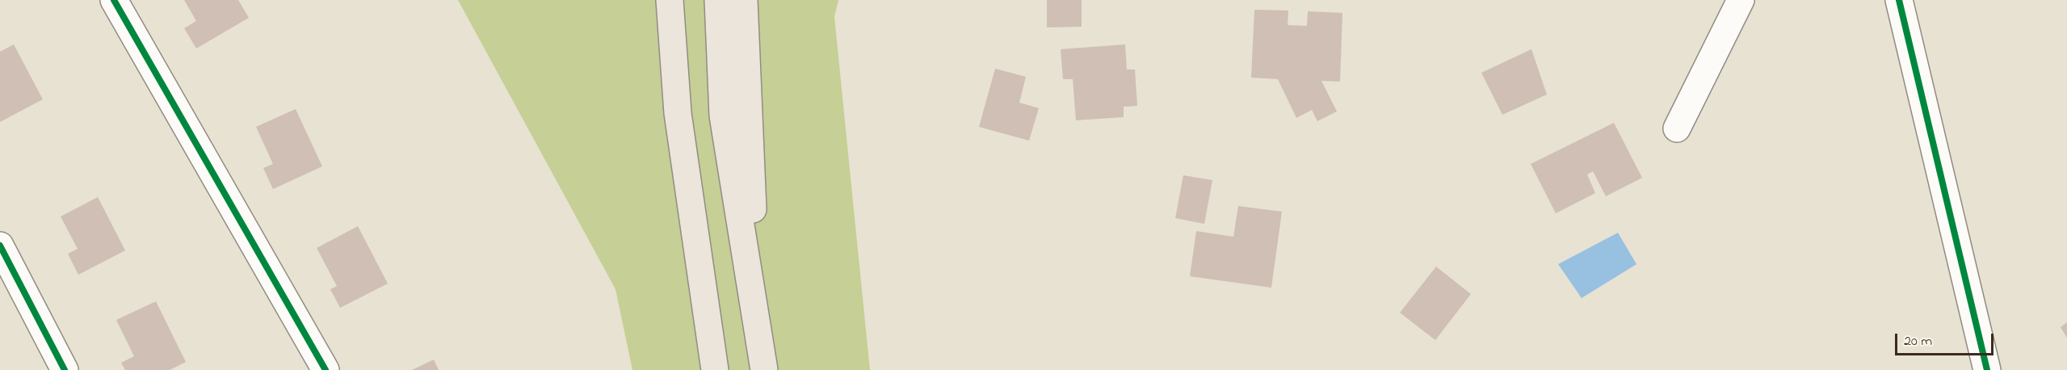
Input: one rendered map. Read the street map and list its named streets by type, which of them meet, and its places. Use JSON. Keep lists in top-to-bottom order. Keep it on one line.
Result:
{"scale_bar":"20 m"}
